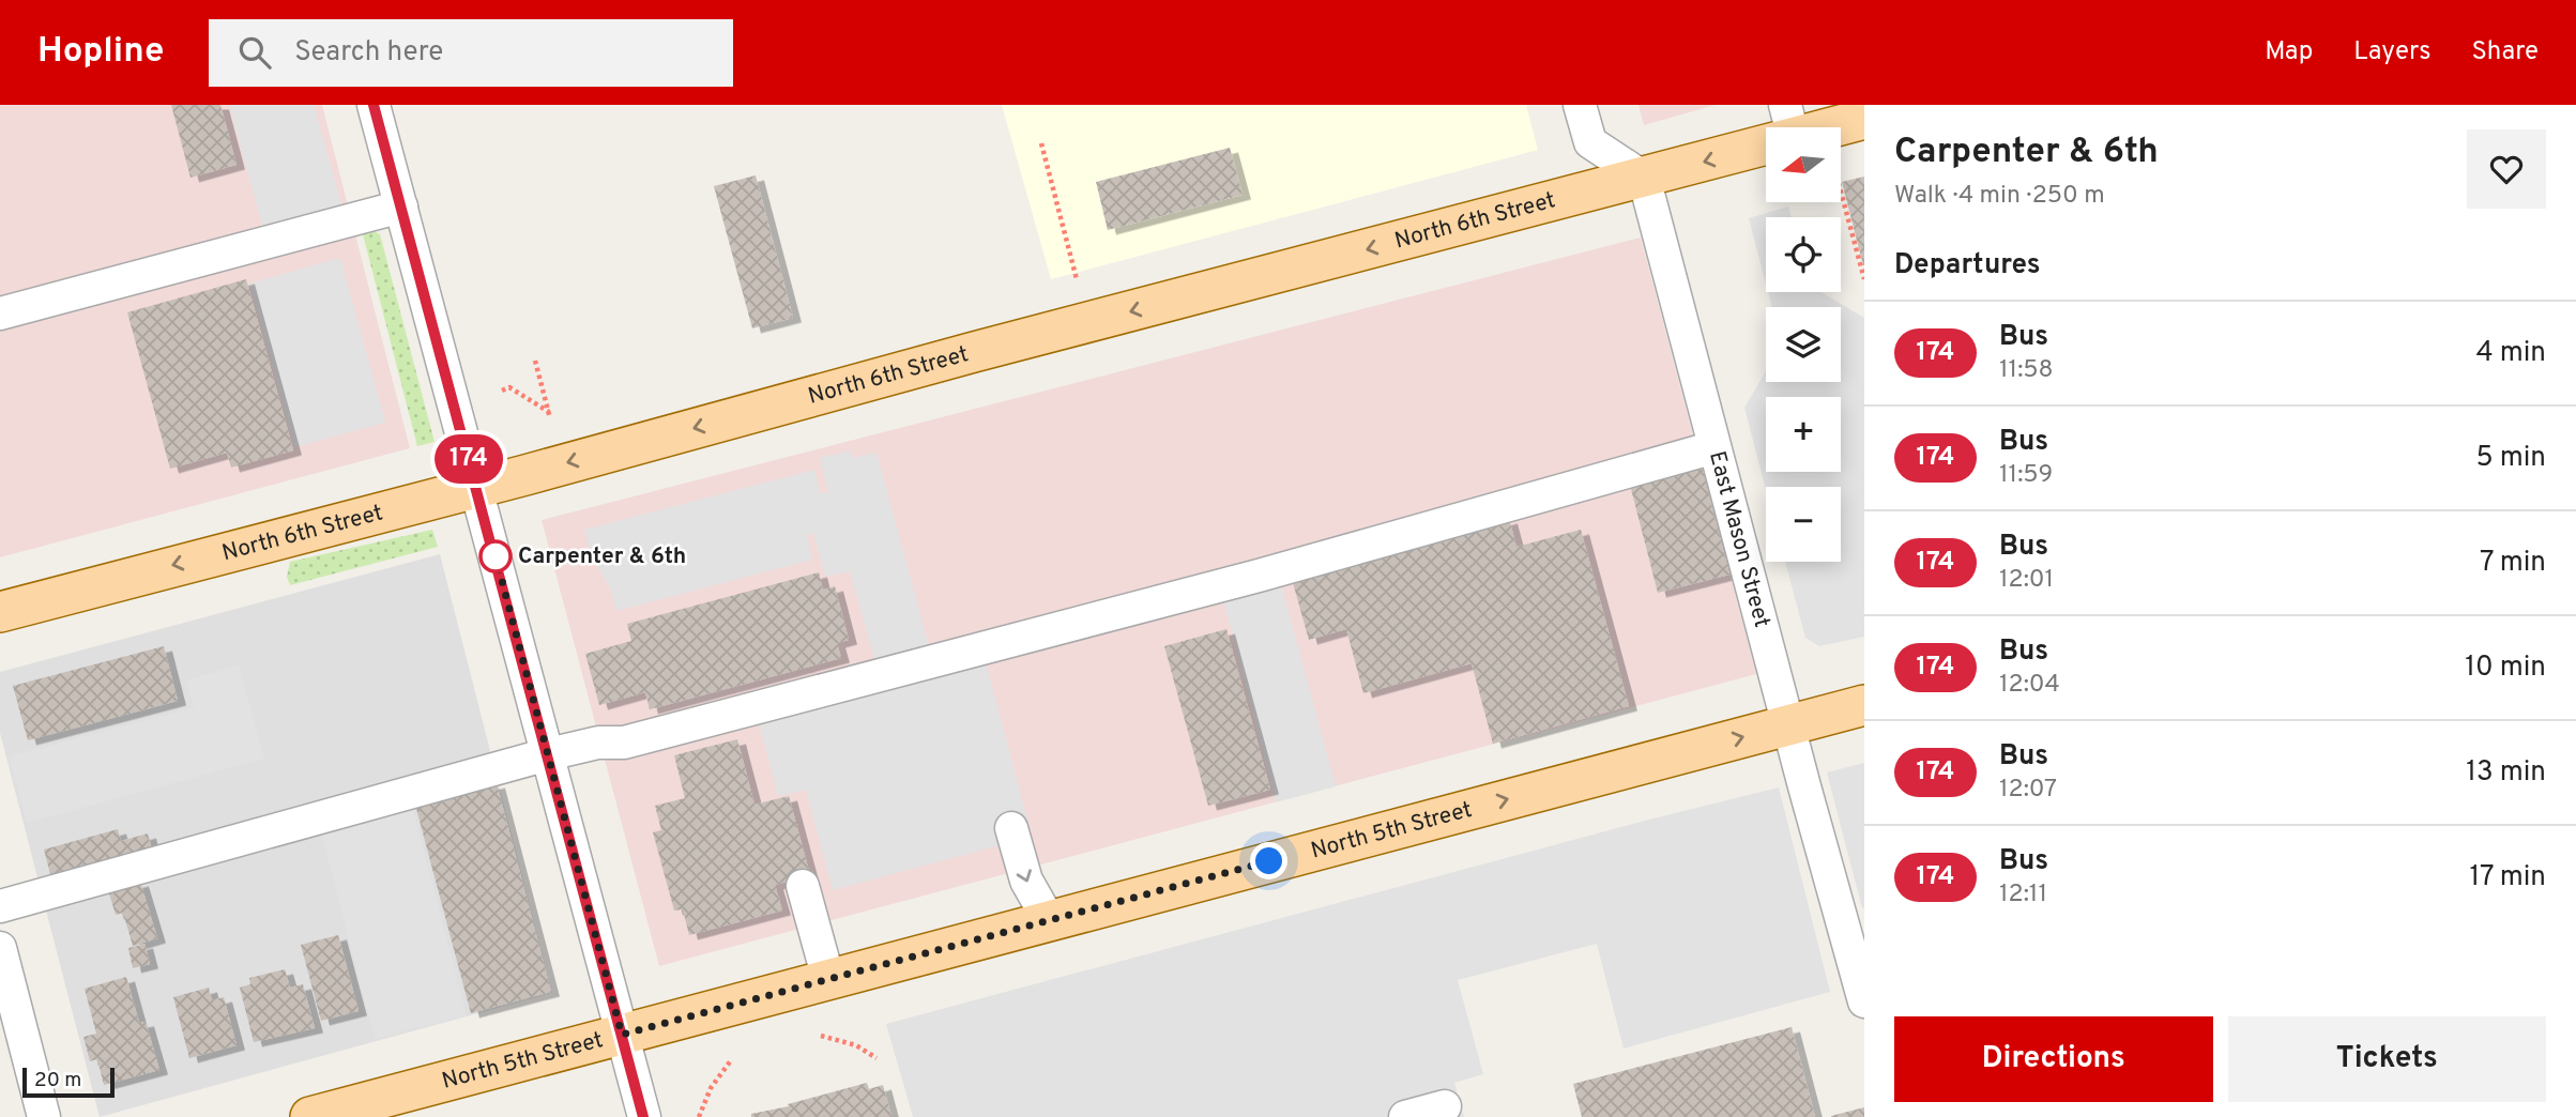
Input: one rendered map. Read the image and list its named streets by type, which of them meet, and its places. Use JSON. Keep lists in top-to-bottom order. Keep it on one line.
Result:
{"streets":{"main road":["North 6th Street","North 5th Street"],"street":["East Mason Street"]},"crossings":[["North 6th Street","East Mason Street"],["East Mason Street","North 5th Street"]],"one_way":["North 6th Street","North 5th Street"],"places":["Carpenter & 6th"],"lines":["bus line 174"],"scale_bar":"20 m","north":"left","page":{"header":"Hopline","search":"Search here","nav":["Map","Layers","Share"],"on_map":"174","heading":[["Carpenter & 6th","Walk · 4 min · 250 m"],"Departures"],"map_buttons":["+","−"],"list":[{"mark":"174","name":"Bus","note":"11:58","value":"4 min"},{"mark":"174","name":"Bus","note":"11:59","value":"5 min"},{"mark":"174","name":"Bus","note":"12:01","value":"7 min"},{"mark":"174","name":"Bus","note":"12:04","value":"10 min"},{"mark":"174","name":"Bus","note":"12:07","value":"13 min"},{"mark":"174","name":"Bus","note":"12:11","value":"17 min"}],"buttons":["Directions","Tickets"],"scale":"20 m"}}
